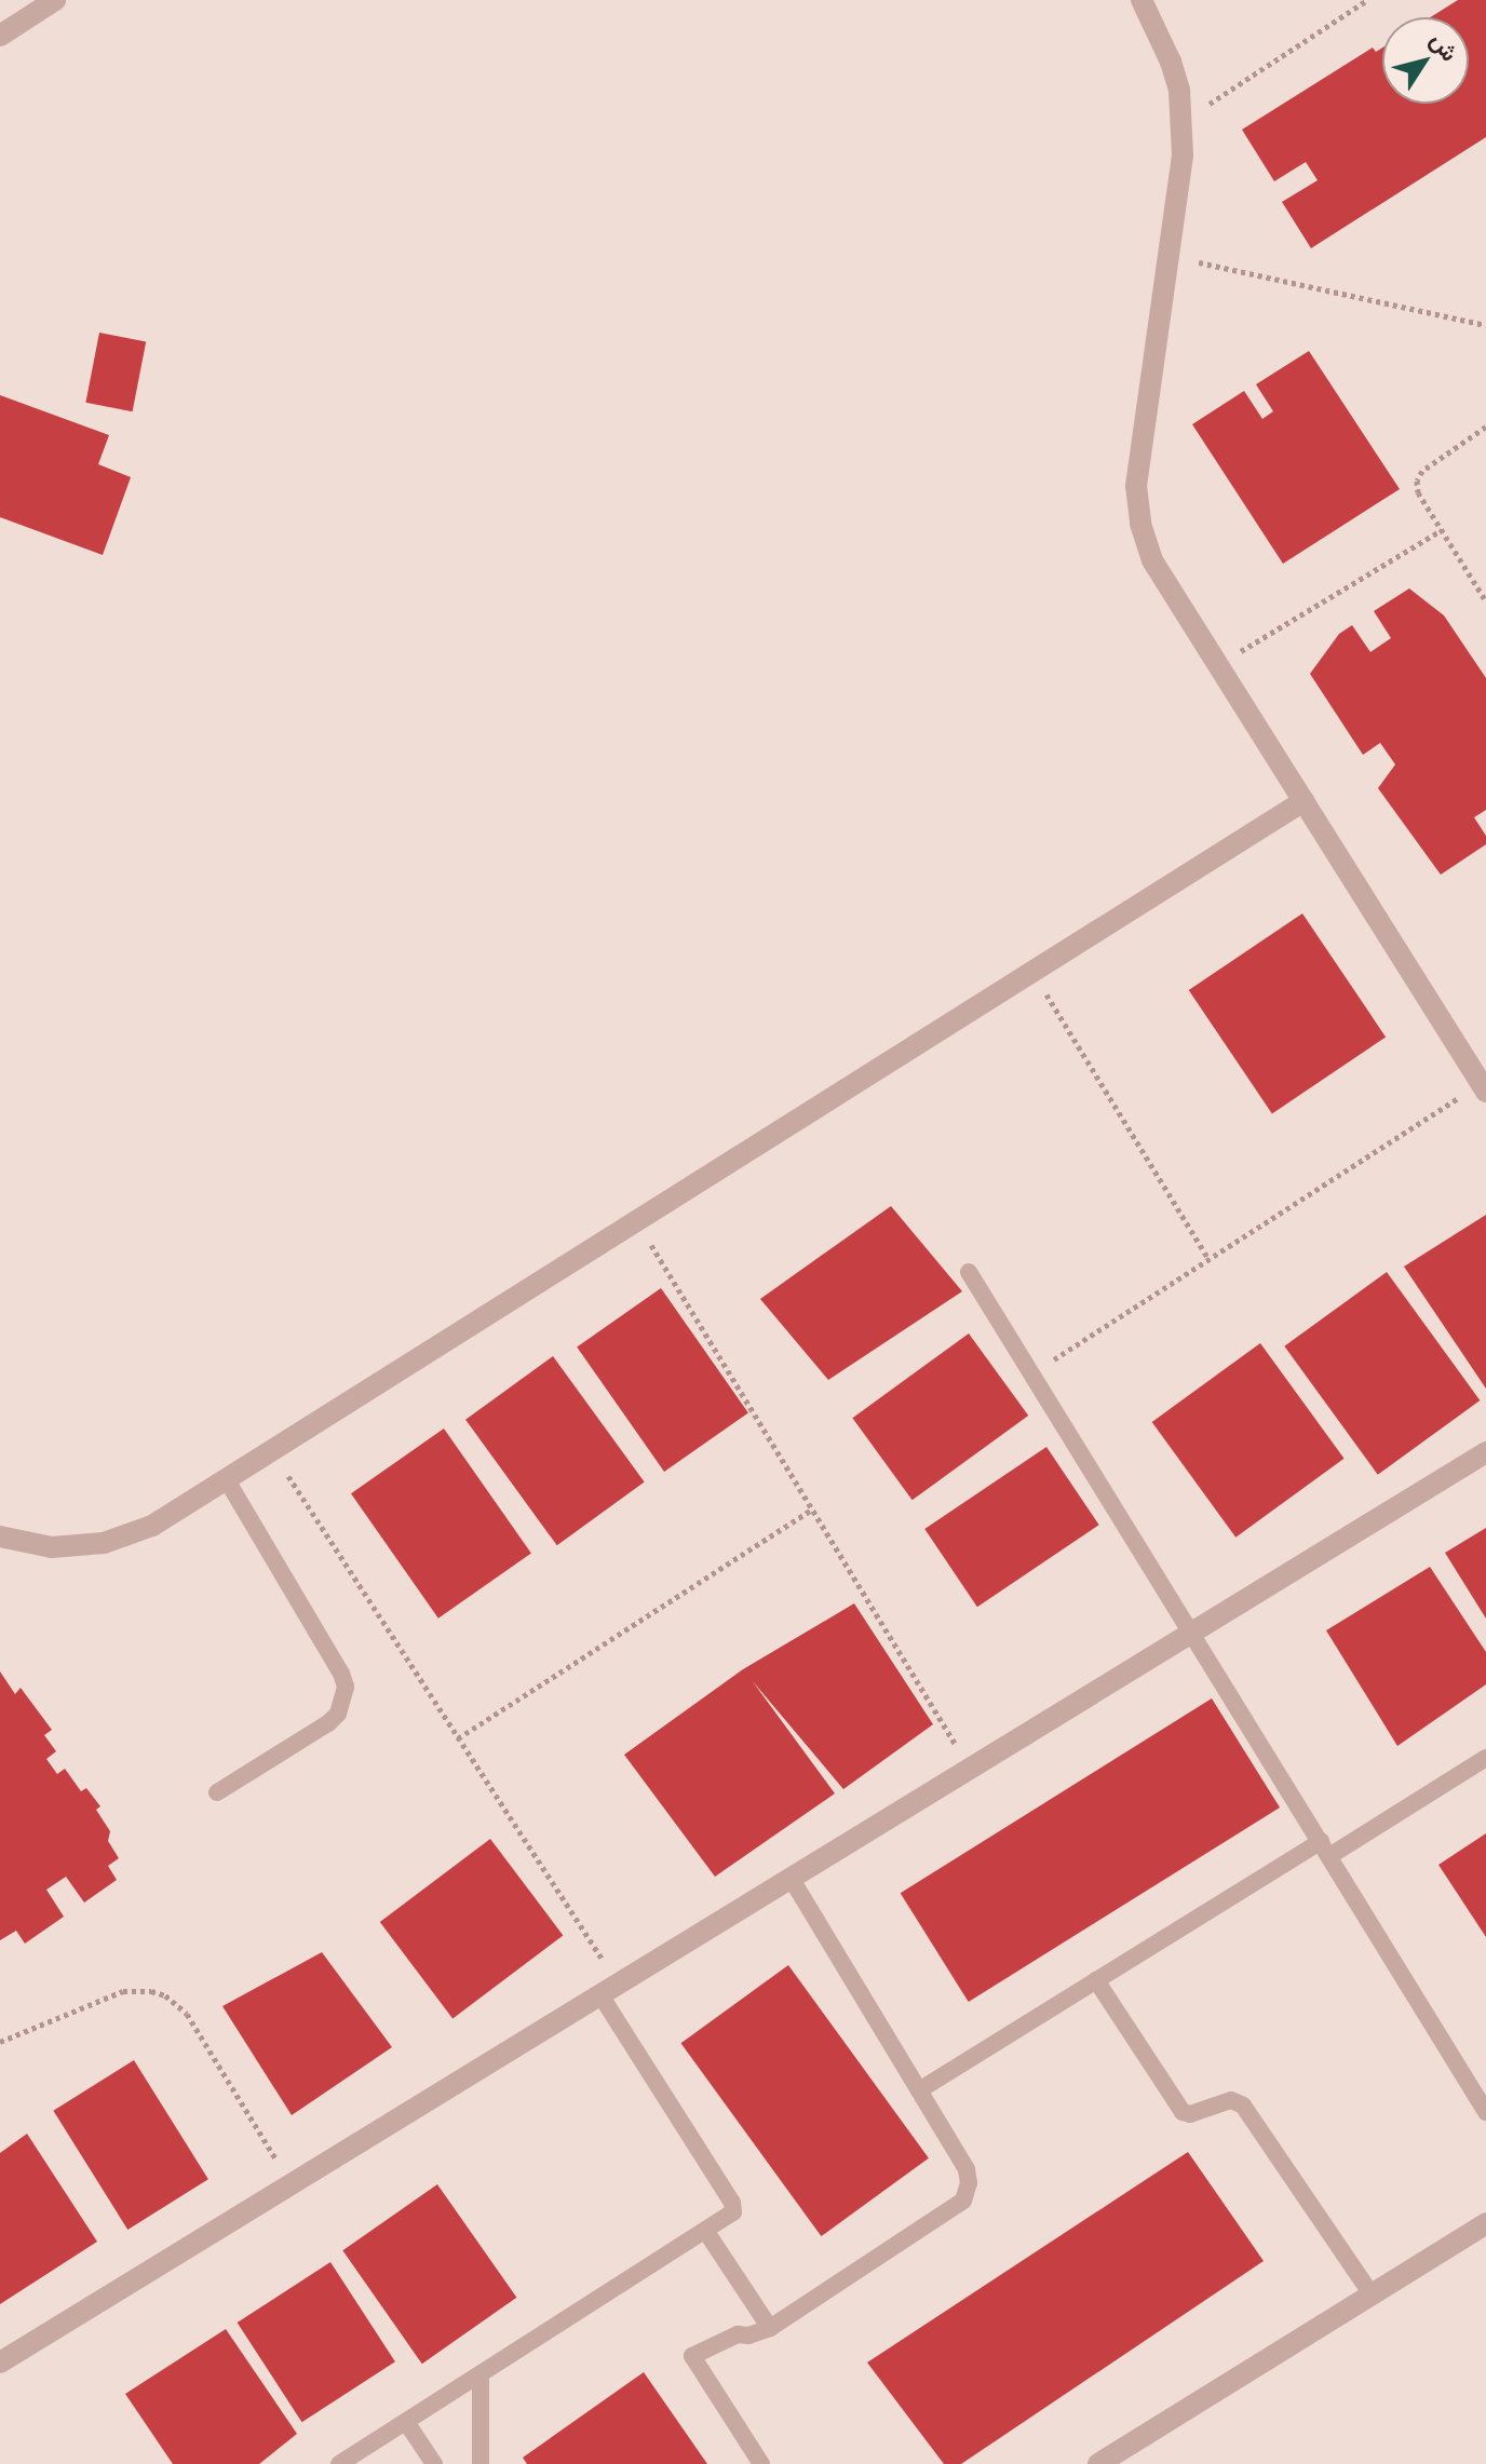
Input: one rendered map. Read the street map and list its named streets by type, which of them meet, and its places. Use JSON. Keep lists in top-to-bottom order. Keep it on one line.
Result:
{"north":"top right"}
